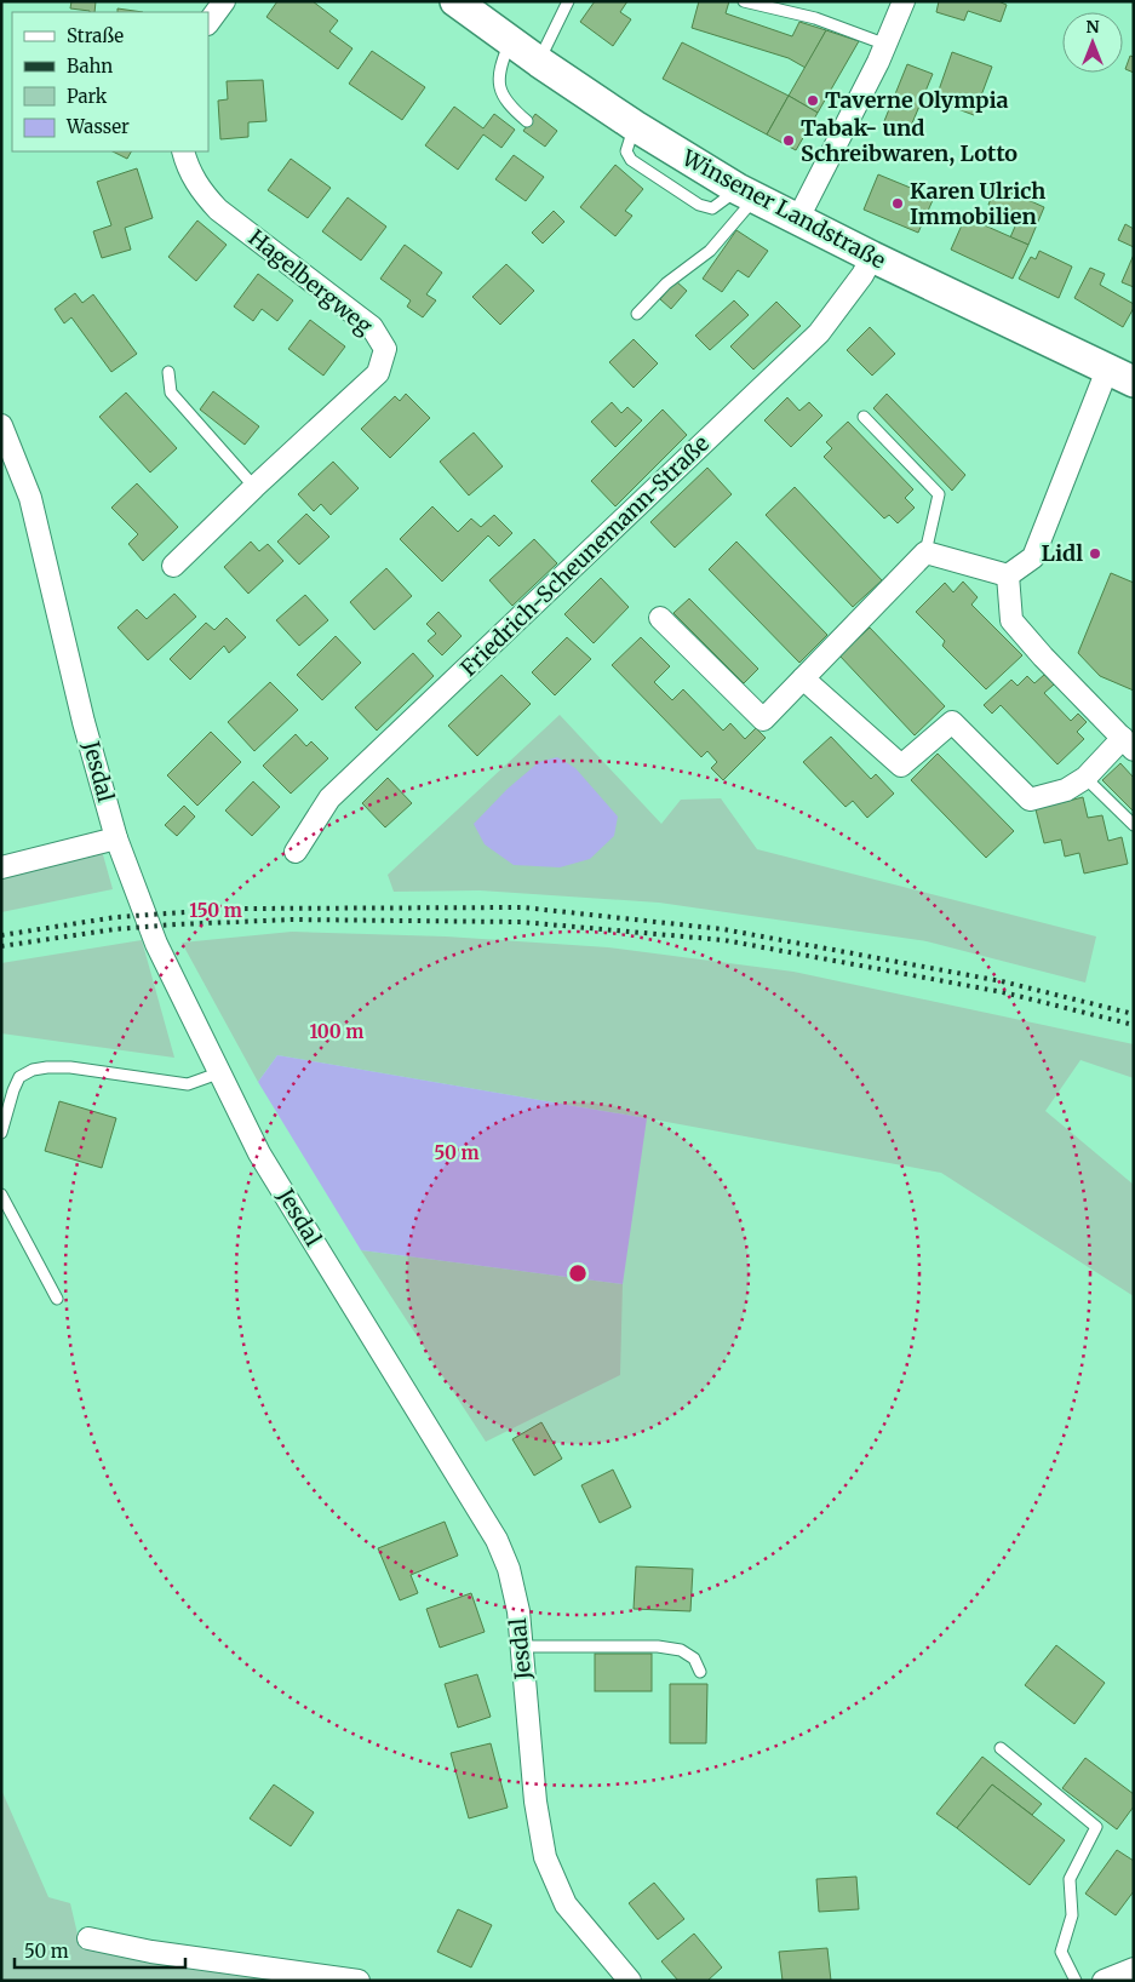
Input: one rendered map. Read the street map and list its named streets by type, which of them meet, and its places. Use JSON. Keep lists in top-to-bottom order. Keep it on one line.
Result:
{"streets":{"street":["Winsener Landstraße","Hagelbergweg","Friedrich-Scheunemann-Straße","Jesdal"]},"crossings":[["Winsener Landstraße","Friedrich-Scheunemann-Straße"]],"places":["Taverne Olympia","Tabak- und Schreibwaren, Lotto","Karen Ulrich Immobilien","Lidl"],"legend":["Straße","Bahn","Park","Wasser"],"scale_bar":"50 m","north":"top","rings":["150 m","100 m","50 m"]}
